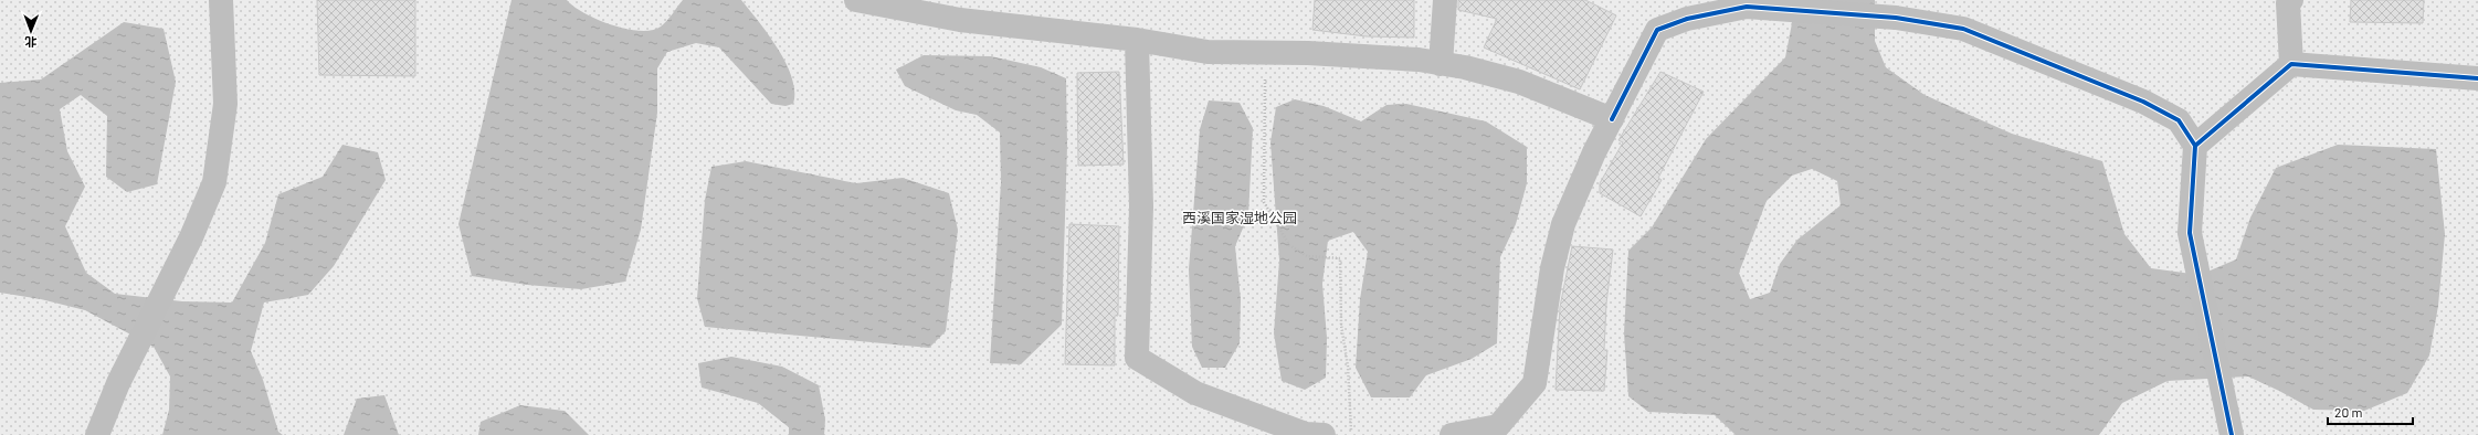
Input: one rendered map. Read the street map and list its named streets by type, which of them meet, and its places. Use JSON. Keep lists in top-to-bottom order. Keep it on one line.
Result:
{"parks":["西溪国家湿地公园"],"scale_bar":"20 m","north":"bottom"}
